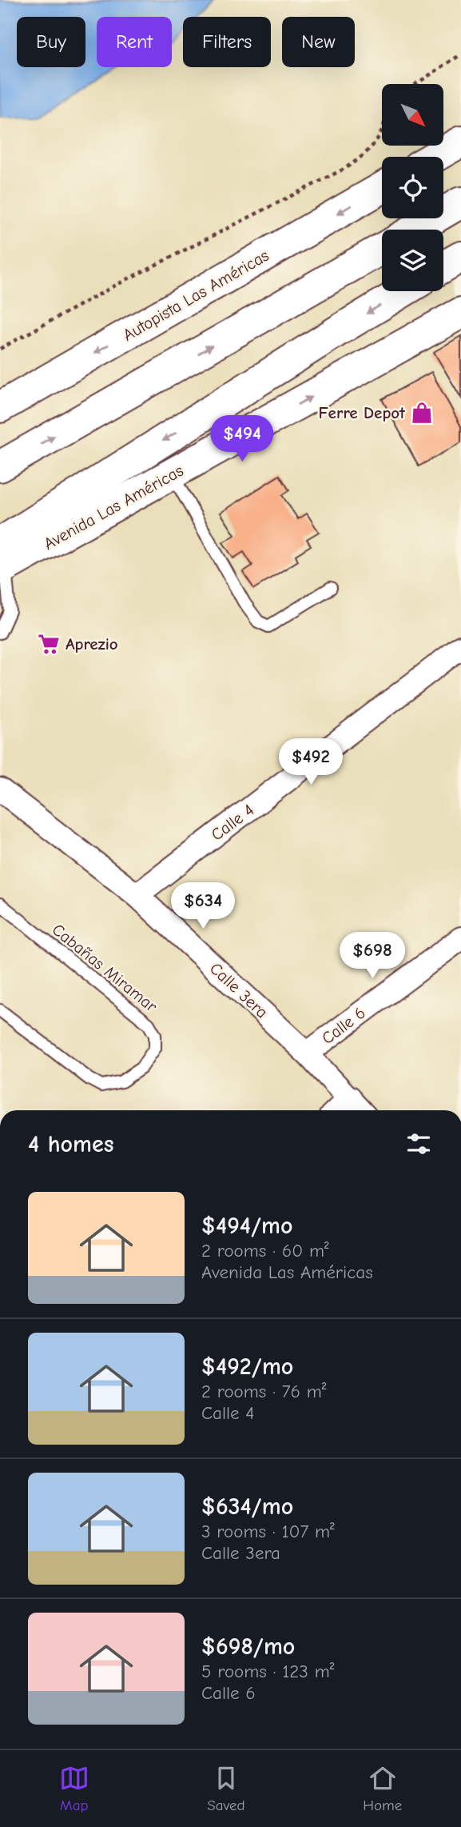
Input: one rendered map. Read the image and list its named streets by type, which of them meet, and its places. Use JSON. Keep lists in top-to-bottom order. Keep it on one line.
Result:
{"streets":{"main road":["Autopista Las Américas","Avenida Las Américas"],"street":["Calle 4","Calle 3era","Calle 6"],"lane":["Cabañas Miramar"]},"crossings":[["Calle 4","Calle 3era"],["Calle 3era","Calle 6"]],"places":{"shop":["Ferre Depot"],"supermarket":["Aprezio"]},"north":"bottom right","page":{"chip":["Buy","Rent","Filters","New"],"price":["$494","$492","$634","$698"],"heading":"4 homes","list":[{"name":"$494/mo","note":"2 rooms · 60 m² · Avenida Las Américas"},{"name":"$492/mo","note":"2 rooms · 76 m² · Calle 4"},{"name":"$634/mo","note":"3 rooms · 107 m² · Calle 3era"},{"name":"$698/mo","note":"5 rooms · 123 m² · Calle 6"}],"tabs":["Map","Saved","Home"]}}
